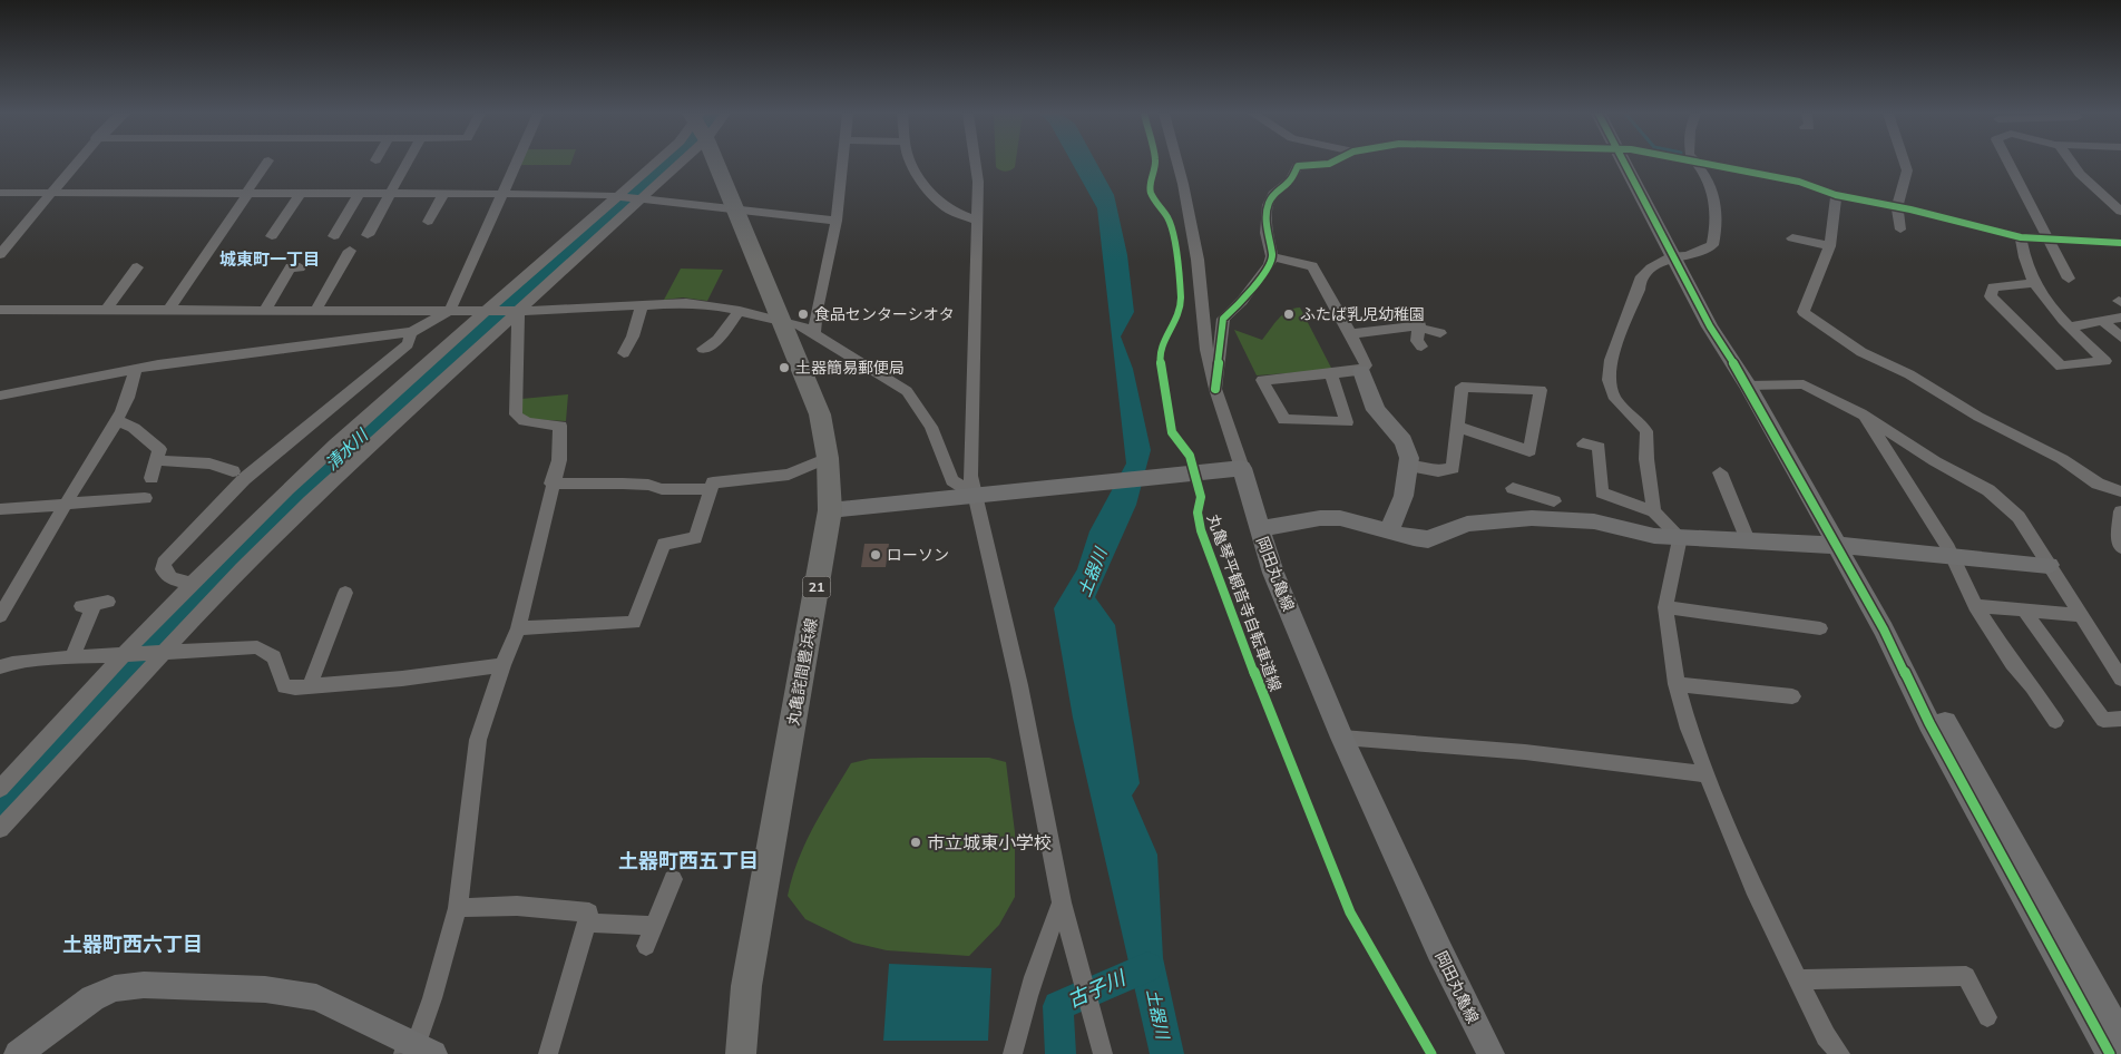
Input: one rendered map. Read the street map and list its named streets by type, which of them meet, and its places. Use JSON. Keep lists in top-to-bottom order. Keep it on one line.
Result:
{"streets":{"main road":["21","丸亀詫間豊浜線"],"street":["岡田丸亀線"],"cycle path":["丸亀琴平観音寺自転車道線"]},"districts":["城東町一丁目","土器町西五丁目","土器町西六丁目"],"water":["清水川","土器川","古子川"],"places":["食品センターシオタ","ふたば乳児幼稚園","土器簡易郵便局","ローソン","市立城東小学校"]}
